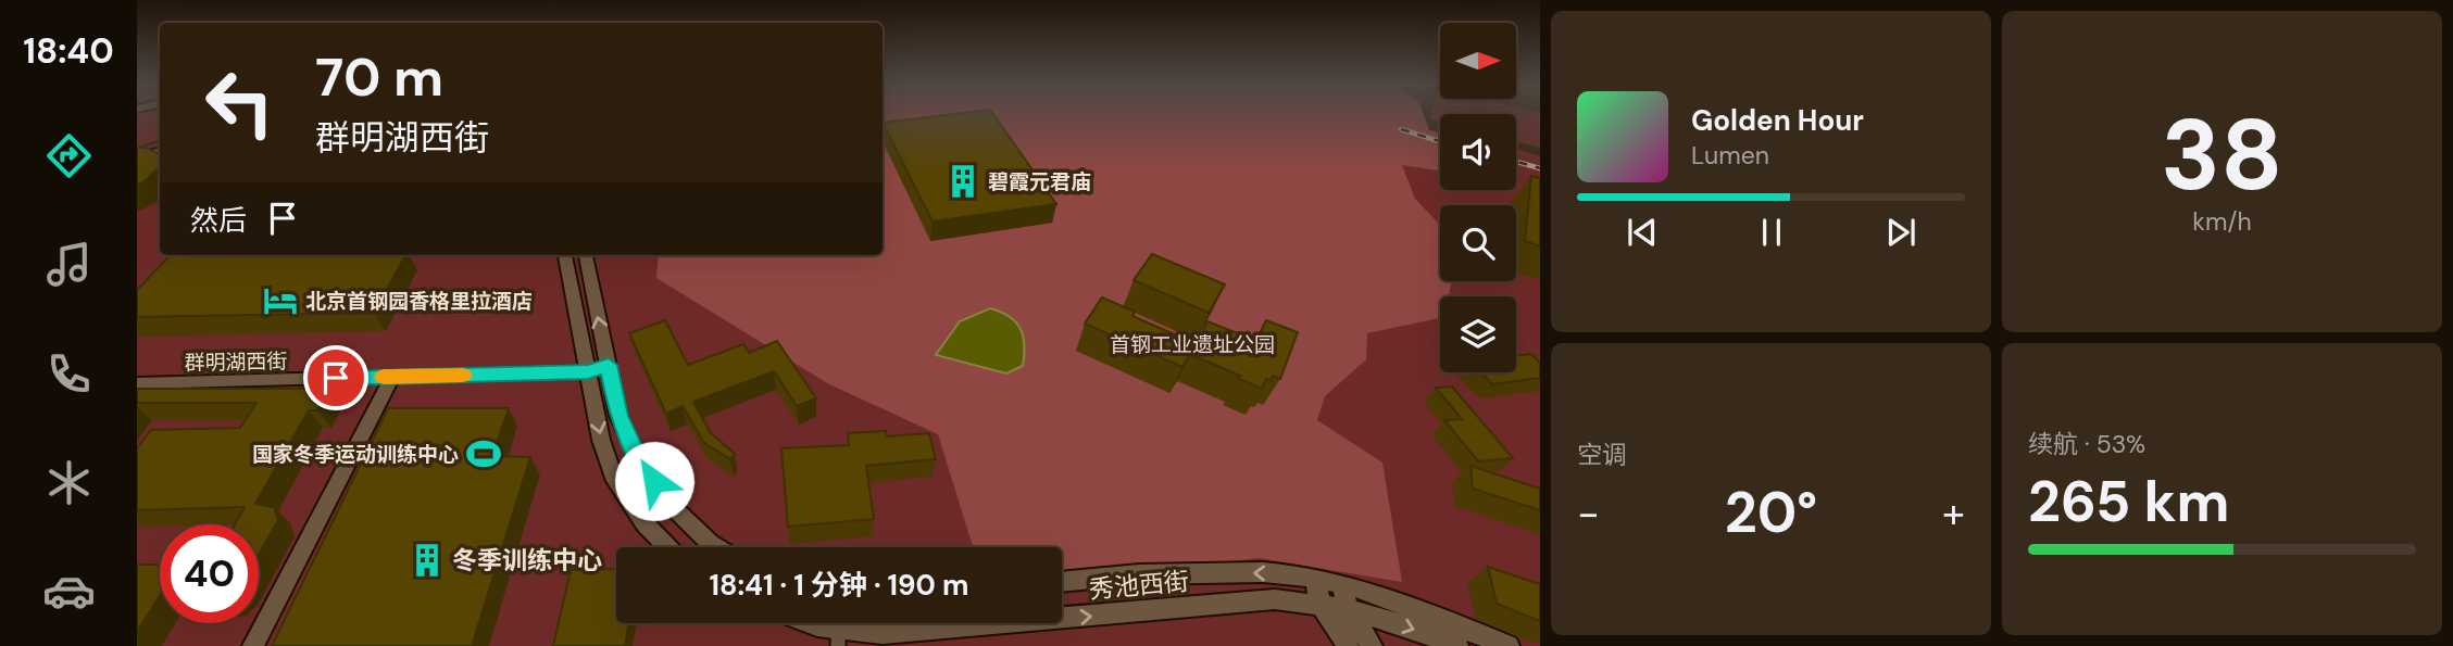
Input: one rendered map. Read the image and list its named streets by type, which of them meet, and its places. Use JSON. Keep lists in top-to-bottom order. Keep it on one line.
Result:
{"streets":{"street":["群明湖西街","秀池西街"]},"parks":["首钢工业遗址公园"],"places":{"building":["碧霞元君庙","冬季训练中心"],"hotel":["北京首钢园香格里拉酒店"],"sports":["国家冬季运动训练中心"]},"north":"right","page":{"tabs":"18:40","tile":[["38","km/h"],"空调",["续航 · 53%","265 km"]],"turn":["70 m","群明湖西街"],"song":["Golden Hour","Lumen"],"then":"然后","heat":["−","20°","+"],"limit":"40","trip":"18:41 · 1 分钟 · 190 m"}}
